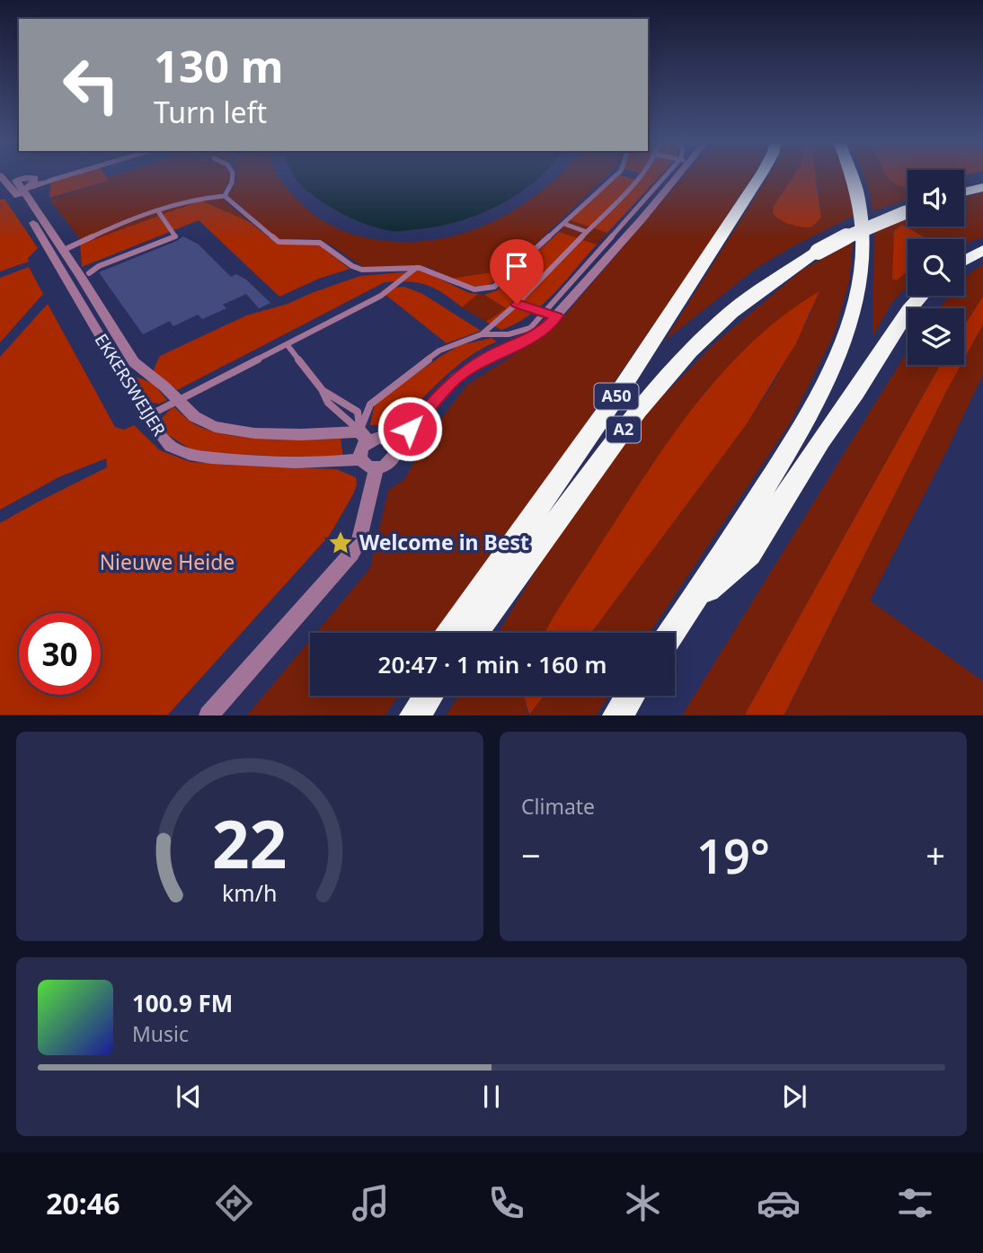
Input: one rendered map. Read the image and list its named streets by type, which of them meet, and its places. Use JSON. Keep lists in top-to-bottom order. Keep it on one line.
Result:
{"streets":{"highway":["A50","A2"],"street":["EKKERSWEIJER"]},"parks":["Nieuwe Heide"],"places":{"place":["Welcome in Best"]},"page":{"turn":["130 m","Turn left"],"limit":"30","trip":"20:47 · 1 min · 160 m","tile":"Climate","heat":["−","19°","+"],"song":["100.9 FM","Music"],"tabs":"20:46","gauge":["22","km/h"]}}
